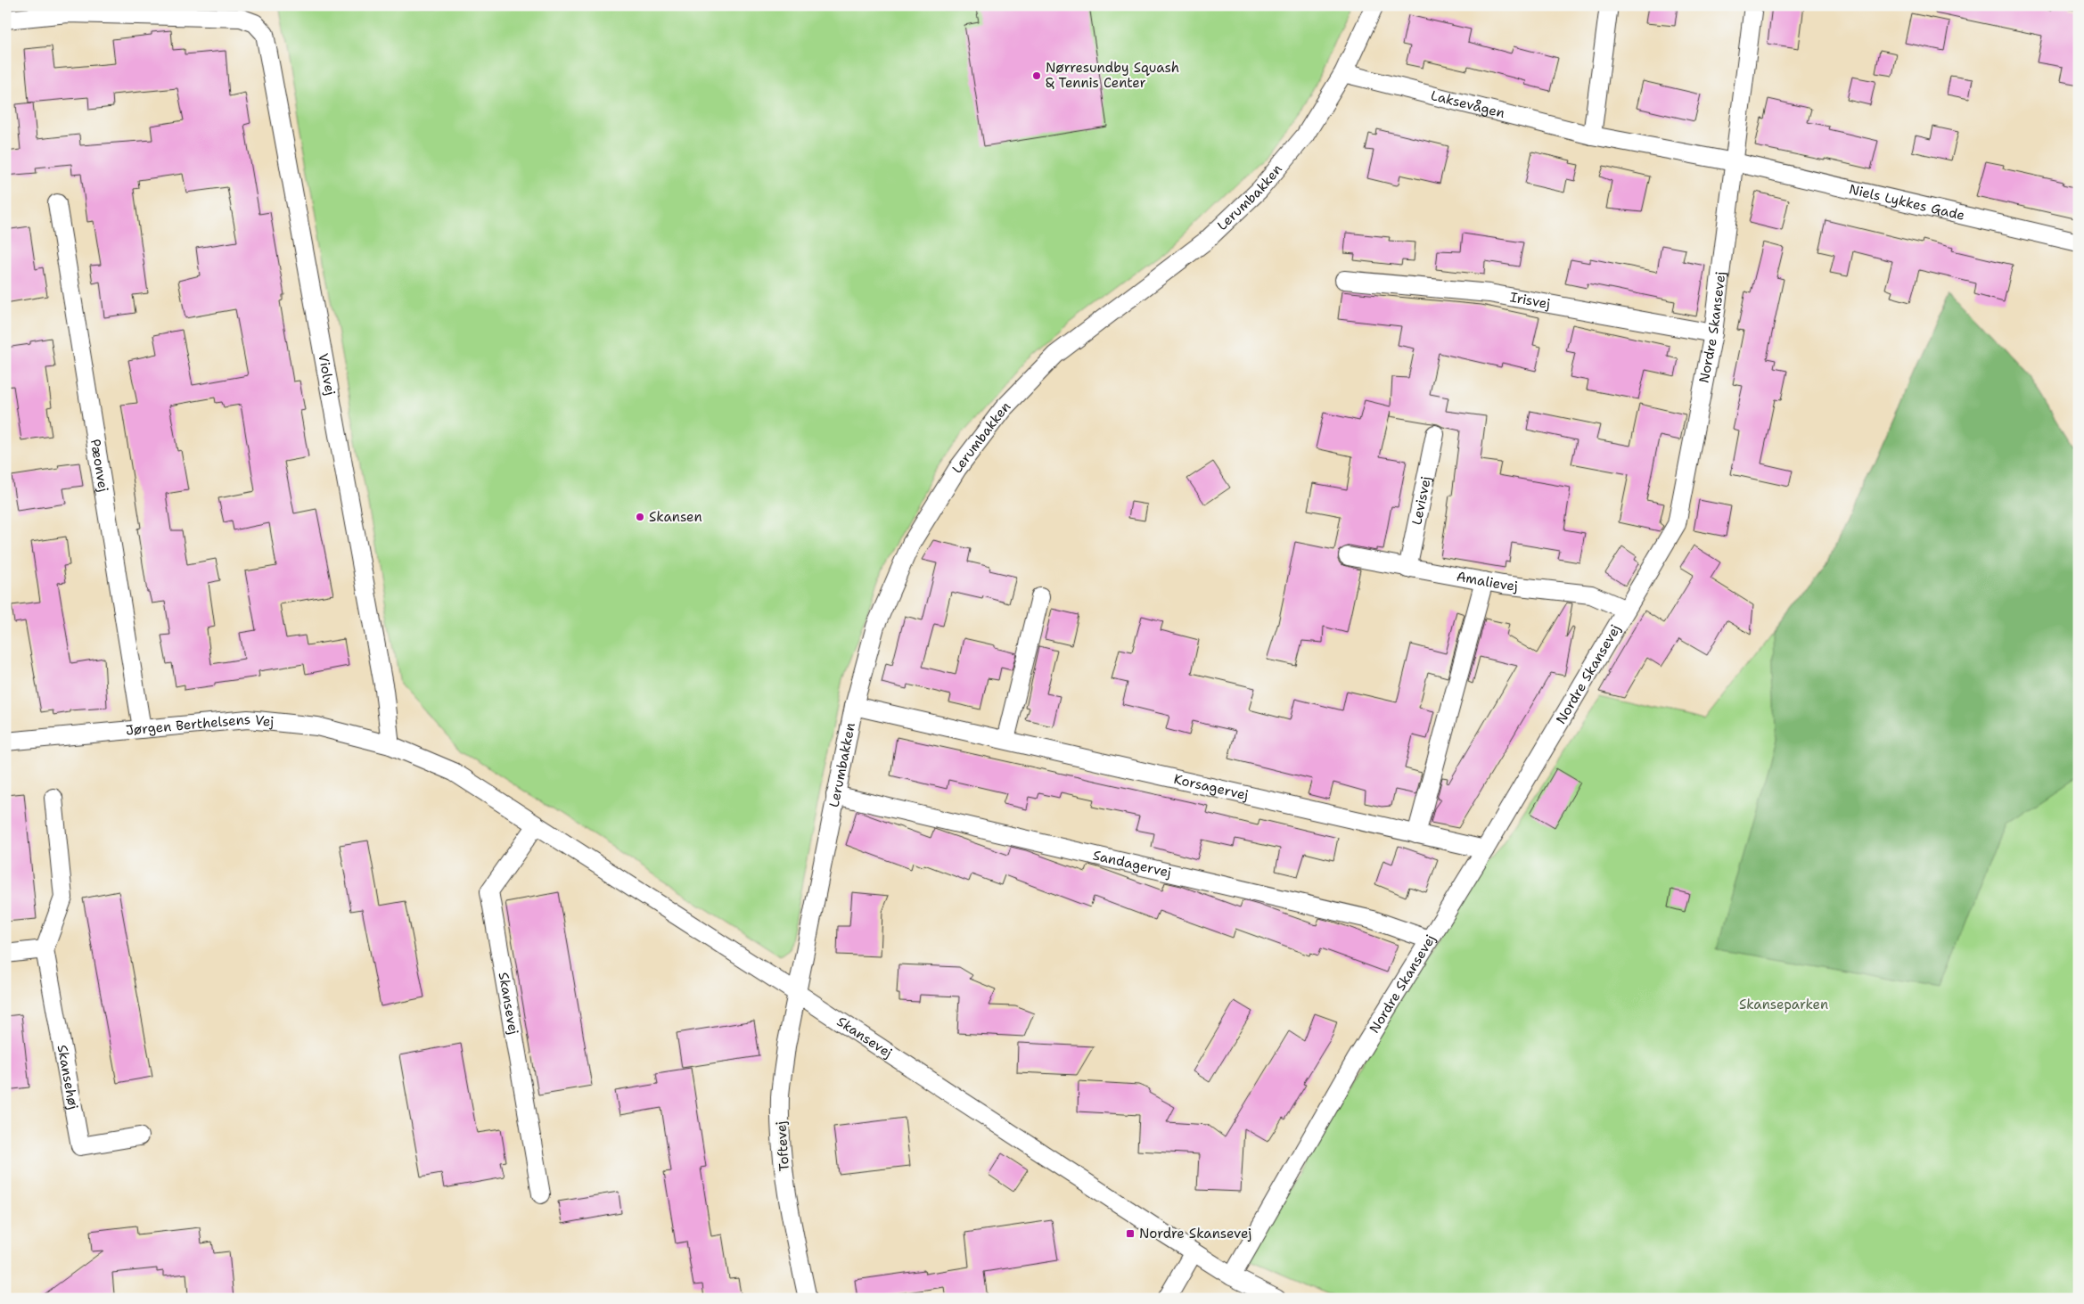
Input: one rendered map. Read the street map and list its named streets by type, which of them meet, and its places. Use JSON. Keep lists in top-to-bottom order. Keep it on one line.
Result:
{"streets":{"street":["Laksevågen","Lerumbakken","Niels Lykkes Gade","Irisvej","Nordre Skansevej","Violvej","Pæonvej","Levisvej","Amalievej","Jørgen Berthelsens Vej","Korsagervej","Sandagervej","Skansevej","Skansehøj","Toftevej"]},"crossings":[["Laksevågen","Lerumbakken"],["Laksevågen","Niels Lykkes Gade"],["Laksevågen","Nordre Skansevej"],["Lerumbakken","Korsagervej"],["Lerumbakken","Sandagervej"],["Lerumbakken","Skansevej"],["Lerumbakken","Toftevej"],["Niels Lykkes Gade","Nordre Skansevej"],["Irisvej","Nordre Skansevej"],["Nordre Skansevej","Amalievej"],["Nordre Skansevej","Korsagervej"],["Nordre Skansevej","Sandagervej"],["Nordre Skansevej","Skansevej"],["Violvej","Jørgen Berthelsens Vej"],["Violvej","Skansevej"],["Pæonvej","Jørgen Berthelsens Vej"],["Levisvej","Amalievej"],["Jørgen Berthelsens Vej","Skansevej"],["Skansevej","Toftevej"]],"parks":["Skanseparken"],"places":{"other":["Nørresundby Squash & Tennis Center","Skansen"],"transit":["Nordre Skansevej"]}}
